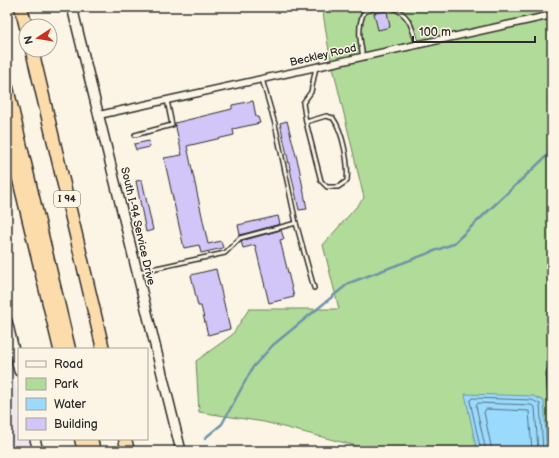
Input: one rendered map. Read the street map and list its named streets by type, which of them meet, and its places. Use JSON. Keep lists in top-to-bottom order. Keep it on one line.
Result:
{"streets":{"highway":["I 94"],"street":["Beckley Road","South I-94 Service Drive"]},"crossings":[["Beckley Road","South I-94 Service Drive"]],"legend":["Road","Park","Water","Building"],"scale_bar":"100 m","north":"left"}
